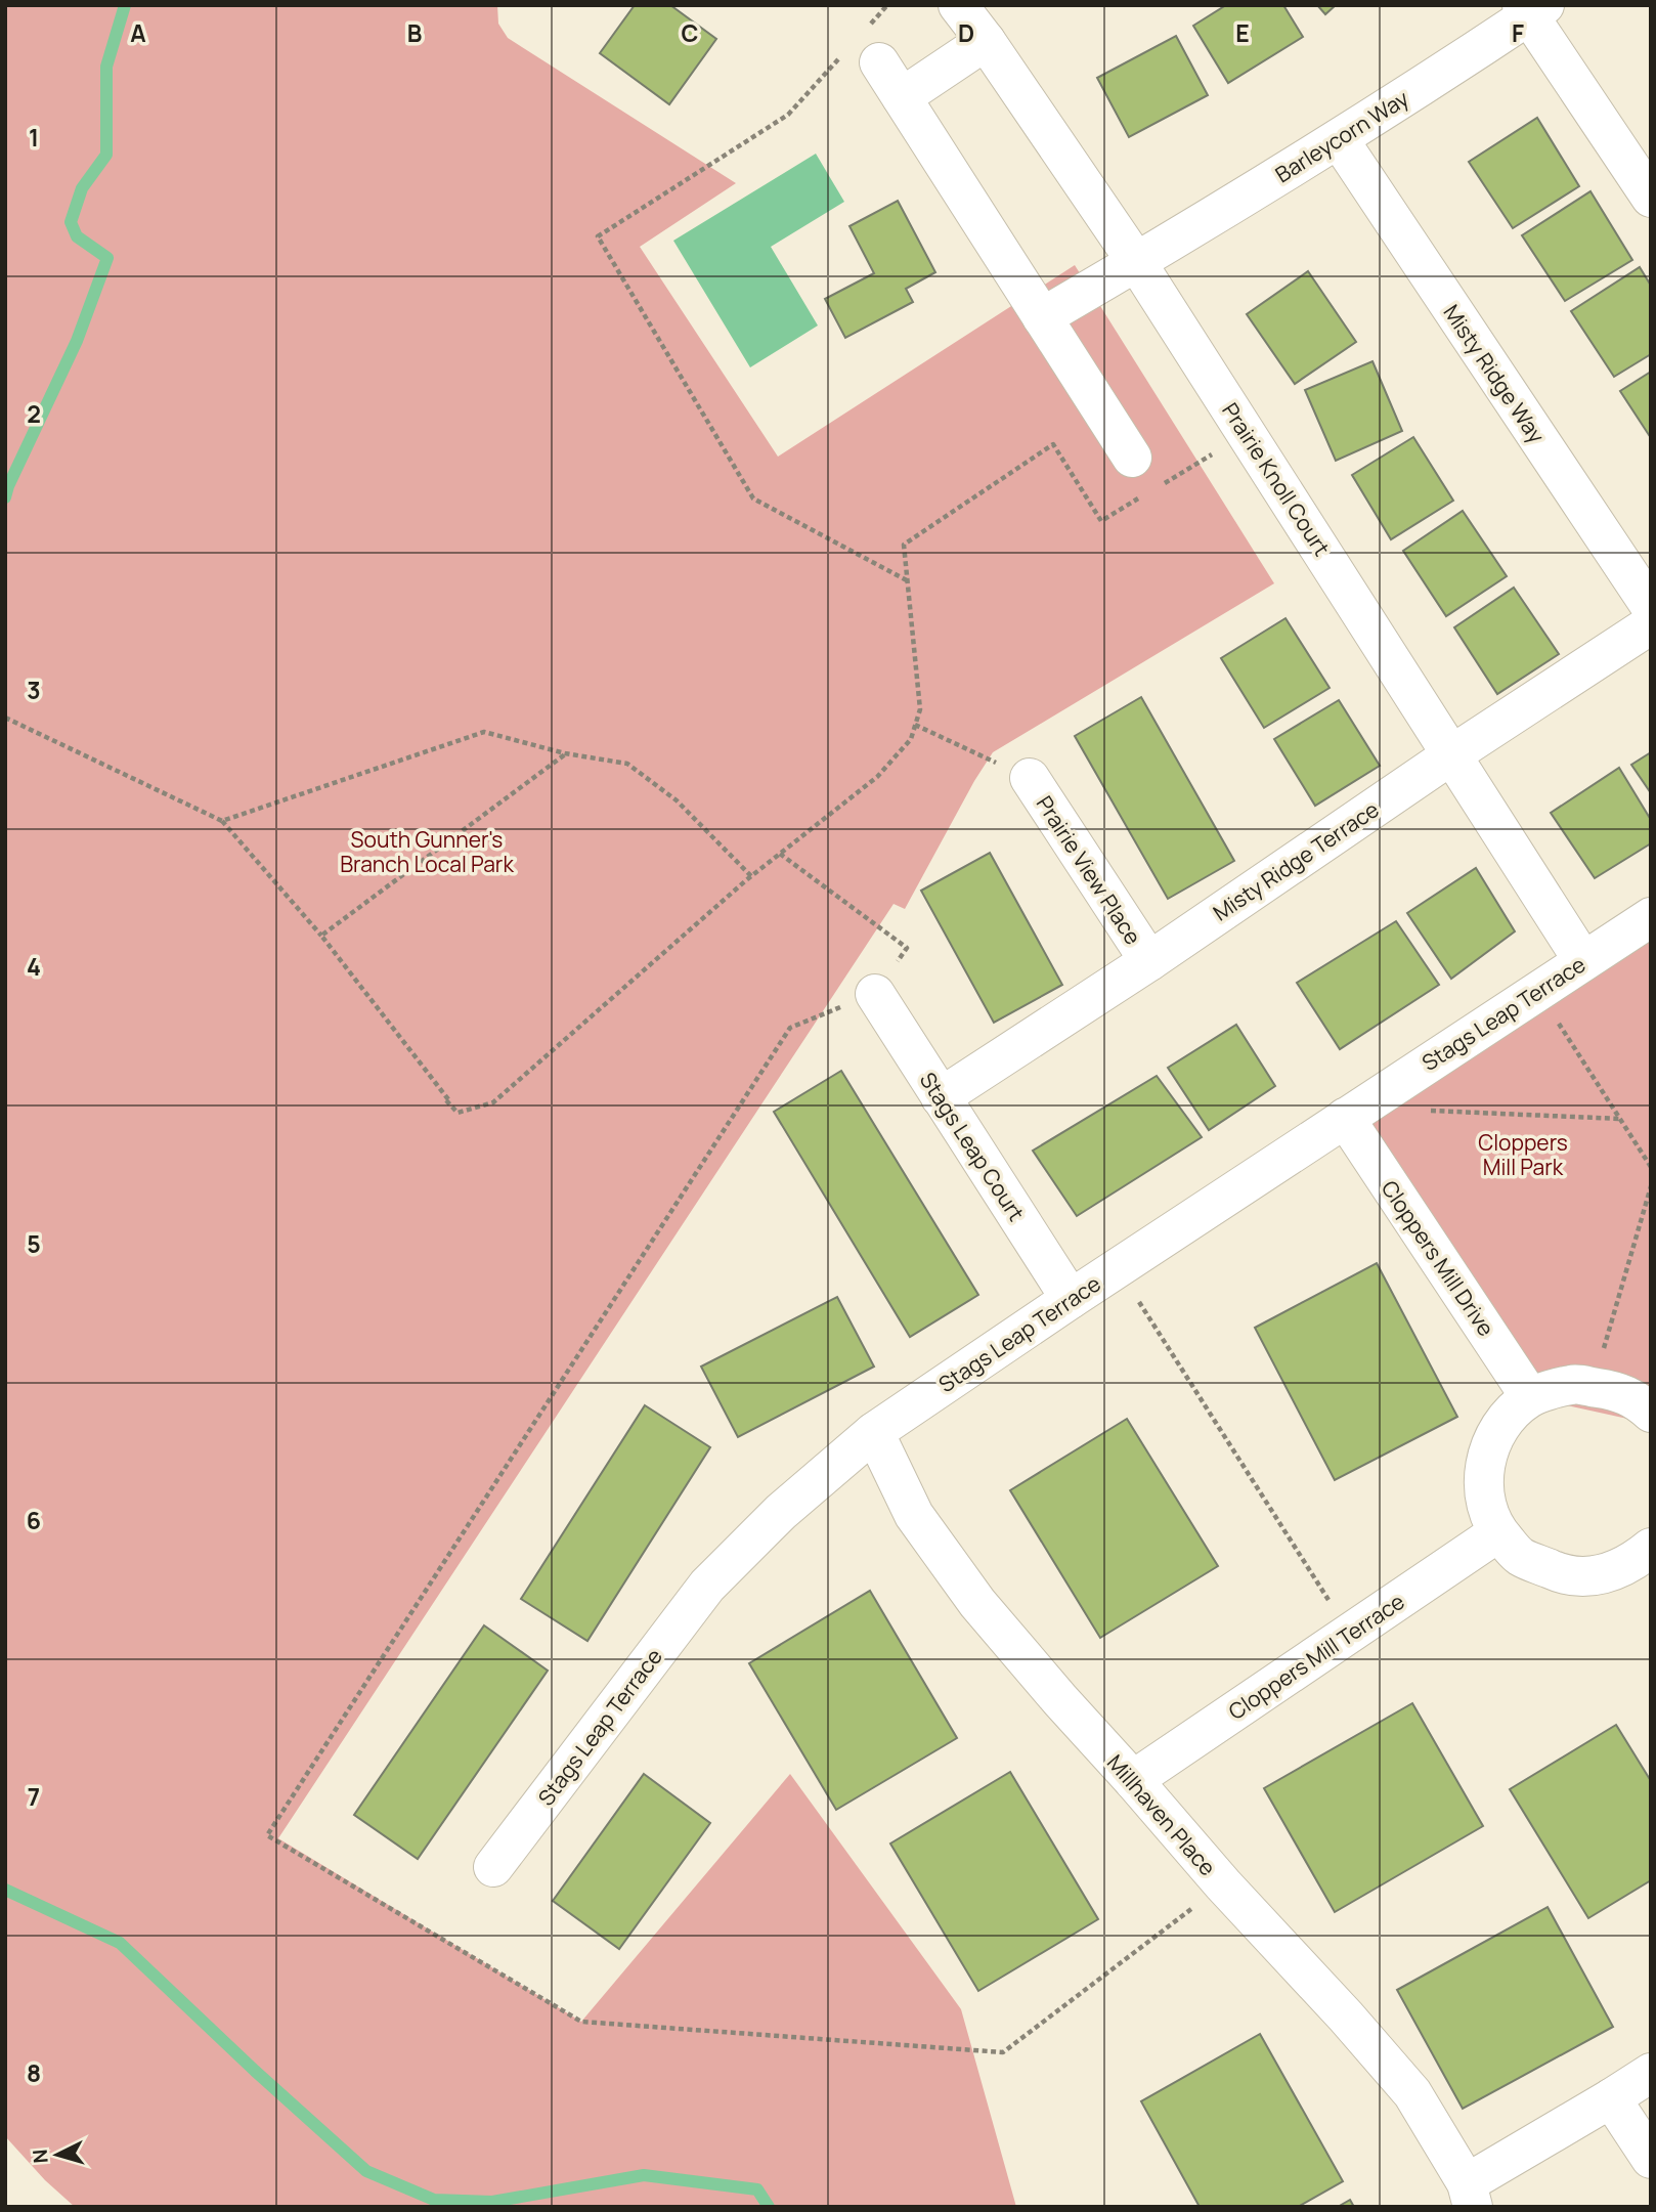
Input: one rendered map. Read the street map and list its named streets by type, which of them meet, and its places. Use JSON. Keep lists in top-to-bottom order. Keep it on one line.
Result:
{"streets":{"street":["Barleycorn Way","Misty Ridge Way","Prairie Knoll Court","Misty Ridge Terrace","Prairie View Place","Stags Leap Terrace","Stags Leap Court","Cloppers Mill Drive","Cloppers Mill Terrace","Millhaven Place"]},"crossings":[["Barleycorn Way","Misty Ridge Way"],["Barleycorn Way","Prairie Knoll Court"],["Prairie Knoll Court","Misty Ridge Terrace"],["Prairie Knoll Court","Stags Leap Terrace"],["Misty Ridge Terrace","Prairie View Place"],["Misty Ridge Terrace","Stags Leap Court"],["Stags Leap Terrace","Stags Leap Court"],["Stags Leap Terrace","Cloppers Mill Drive"],["Stags Leap Terrace","Millhaven Place"],["Cloppers Mill Terrace","Millhaven Place"]],"parks":["South Gunner's Branch Local Park","Cloppers Mill Park"],"north":"left","grid":{"columns":["A","B","C","D","E","F"],"rows":["1","2","3","4","5","6","7","8"]}}
